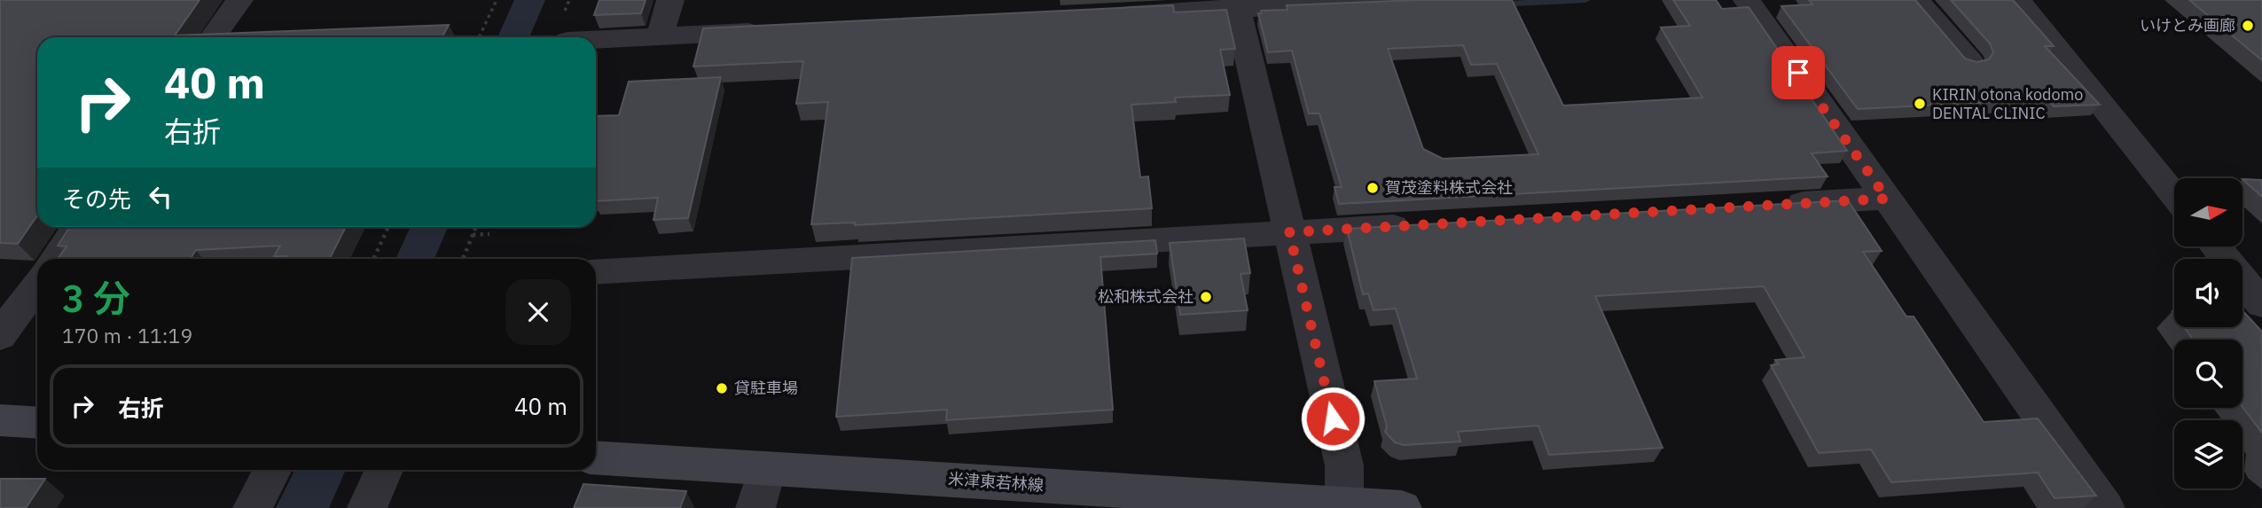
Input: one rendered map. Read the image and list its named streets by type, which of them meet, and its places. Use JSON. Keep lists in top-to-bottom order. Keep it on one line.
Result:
{"streets":{"main road":["米津東若林線"]},"places":["いけとみ画廊","KIRIN otona kodomo DENTAL CLINIC","賀茂塗料株式会社","松和株式会社","貸駐車場"],"north":"right","page":{"turn":["40 m","右折"],"then":"その先","heading":["3 分","170 m · 11:19"],"list":[{"name":"右折","value":"40 m"}]}}
